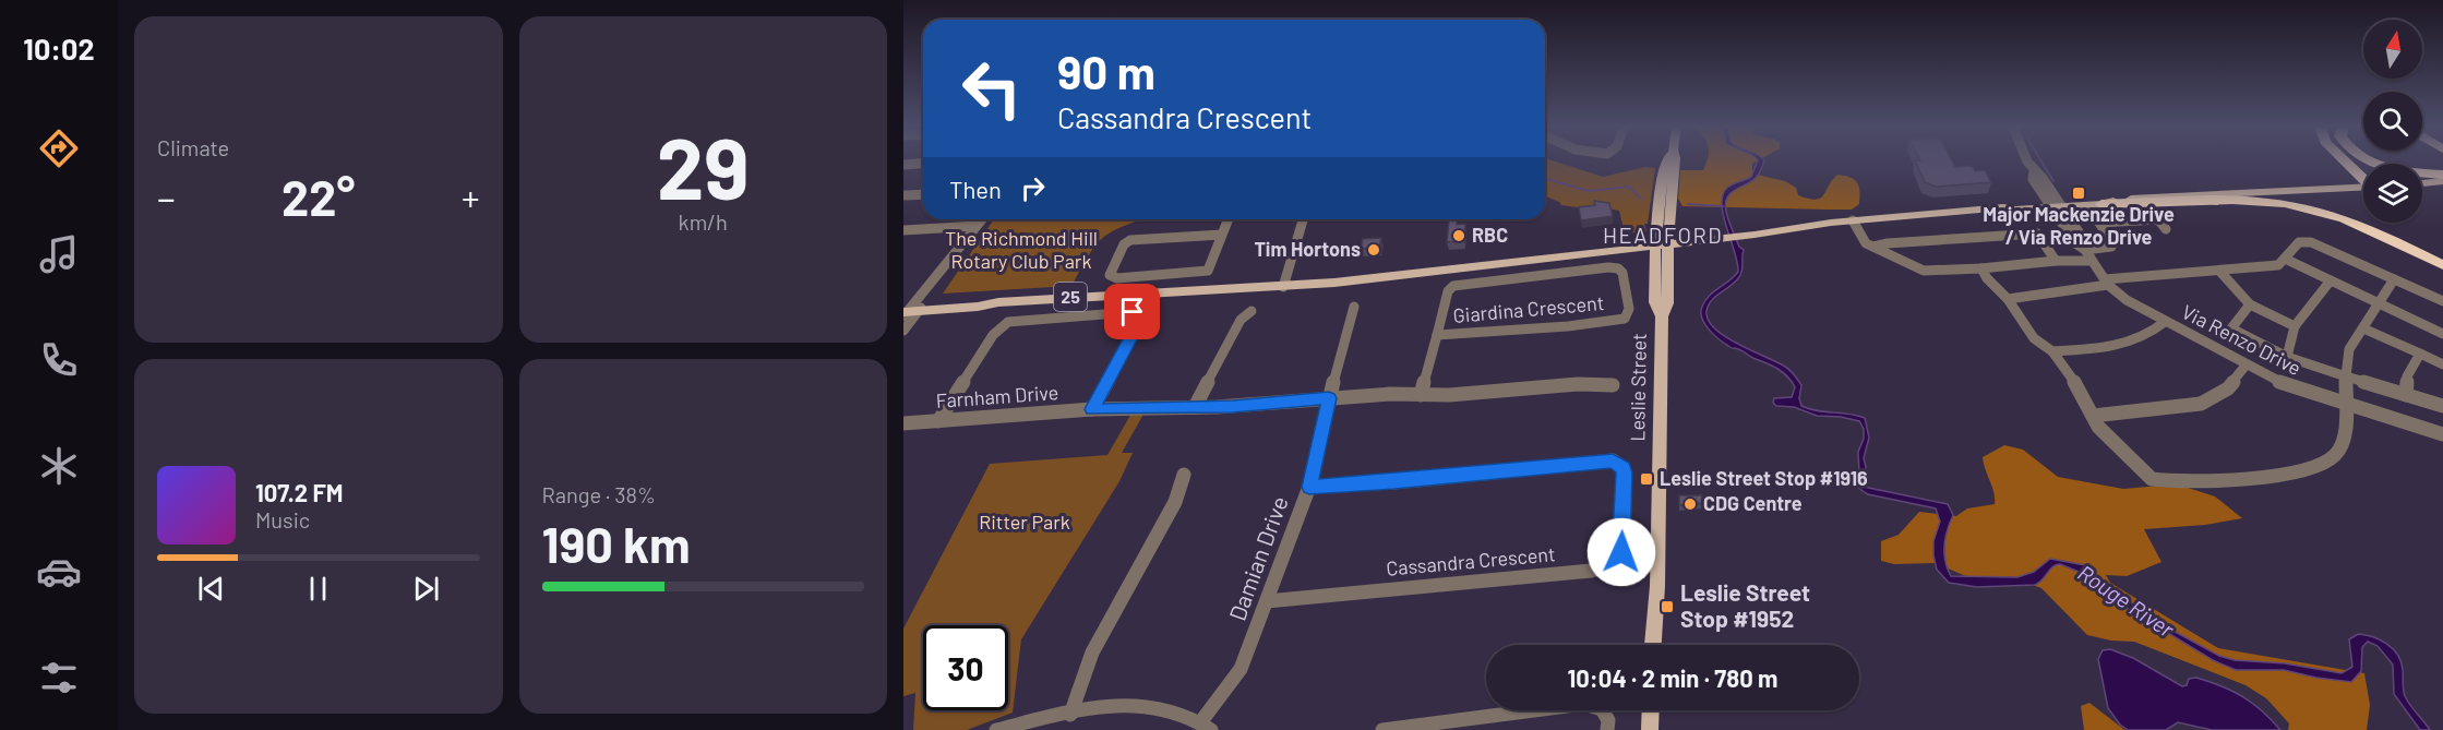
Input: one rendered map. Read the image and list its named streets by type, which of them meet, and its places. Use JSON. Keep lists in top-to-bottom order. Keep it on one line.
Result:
{"streets":{"main road":["25","Leslie Street"],"street":["Giardina Crescent","Via Renzo Drive","Farnham Drive","Damian Drive","Cassandra Crescent"]},"crossings":[["25","Via Renzo Drive"],["25","Leslie Street"],["Giardina Crescent","Farnham Drive"],["Farnham Drive","Damian Drive"],["Damian Drive","Cassandra Crescent"]],"districts":["HEADFORD"],"water":["Rouge River"],"parks":["The Richmond Hill Rotary Club Park","Ritter Park"],"places":{"transit":["Major Mackenzie Drive / Via Renzo Drive","Leslie Street Stop #1916","Leslie Street Stop #1952"],"other":["RBC","Tim Hortons","CDG Centre"]},"north":"top","page":{"tabs":"10:02","tile":["Climate",["29","km/h"],["Range · 38%","190 km"]],"turn":["90 m","Cassandra Crescent"],"then":"Then","heat":["−","22°","+"],"song":["107.2 FM","Music"],"limit":"30","trip":"10:04 · 2 min · 780 m"}}
